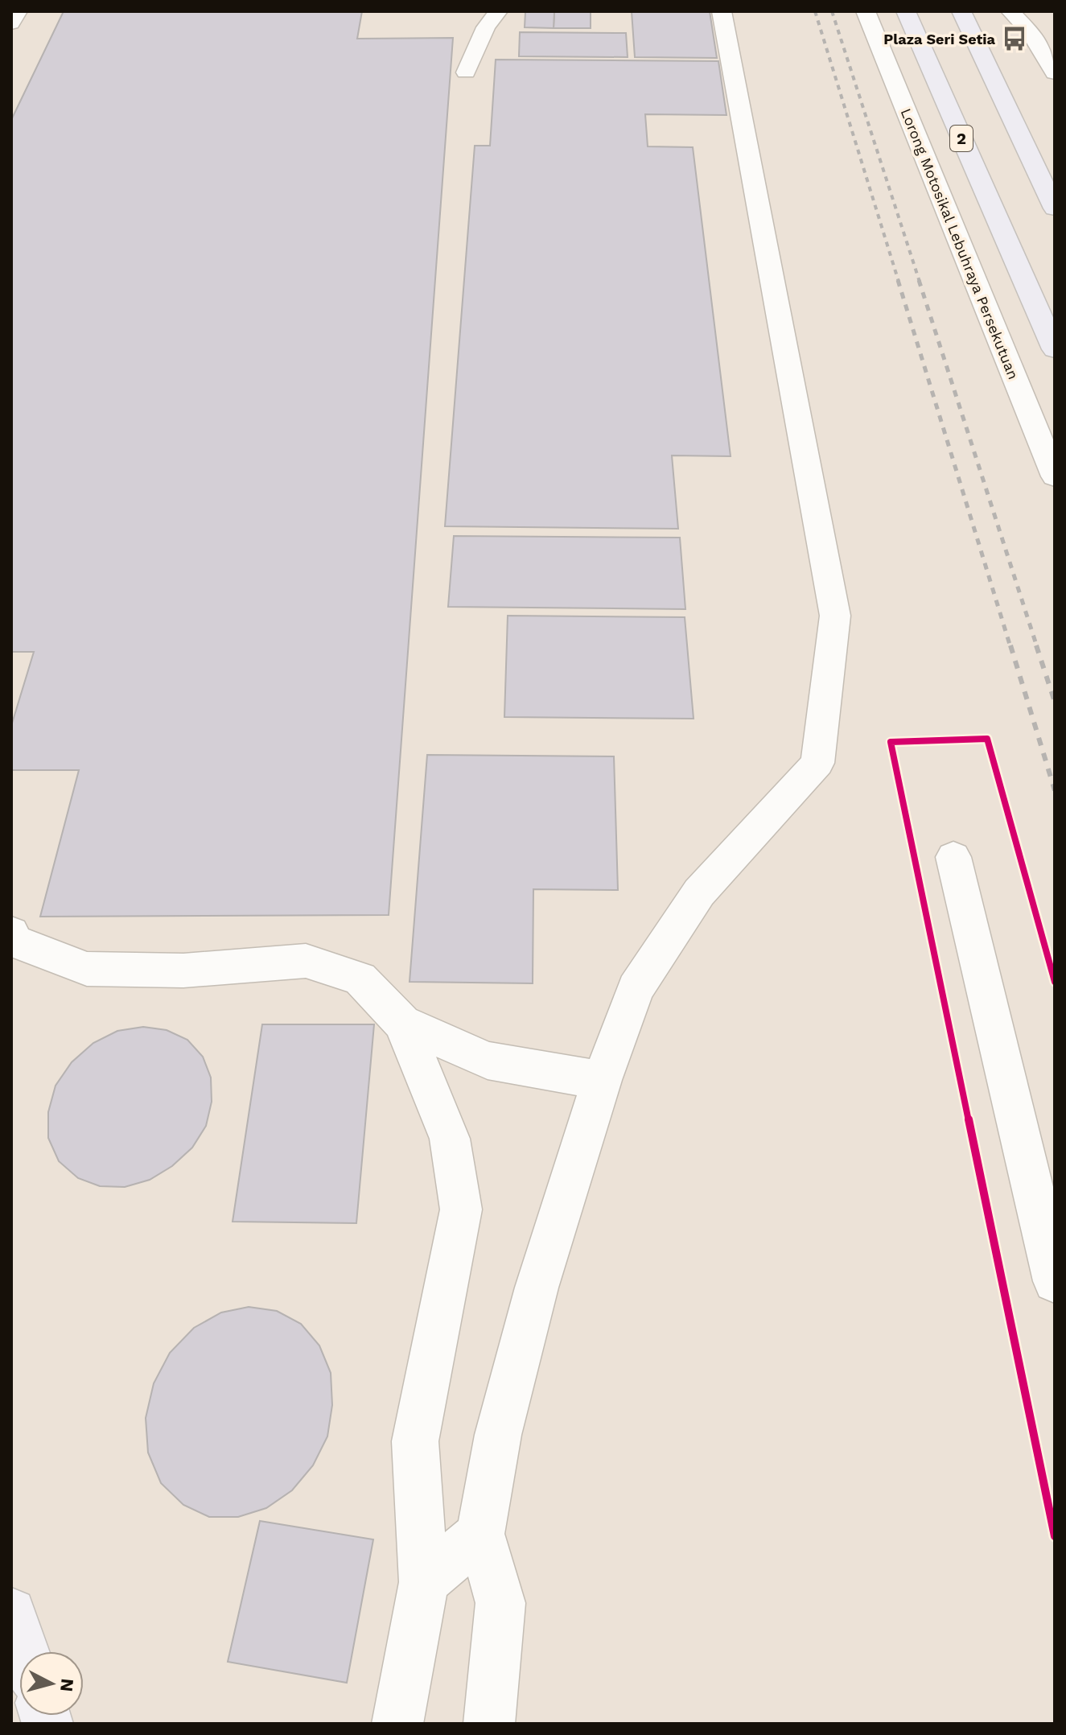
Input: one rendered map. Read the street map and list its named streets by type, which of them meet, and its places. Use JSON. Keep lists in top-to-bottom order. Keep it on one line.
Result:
{"streets":{"highway":["2"],"lane":["Lorong Motosikal Lebuhraya Persekutuan"]},"places":{"bus stop":["Plaza Seri Setia"]},"north":"right"}
